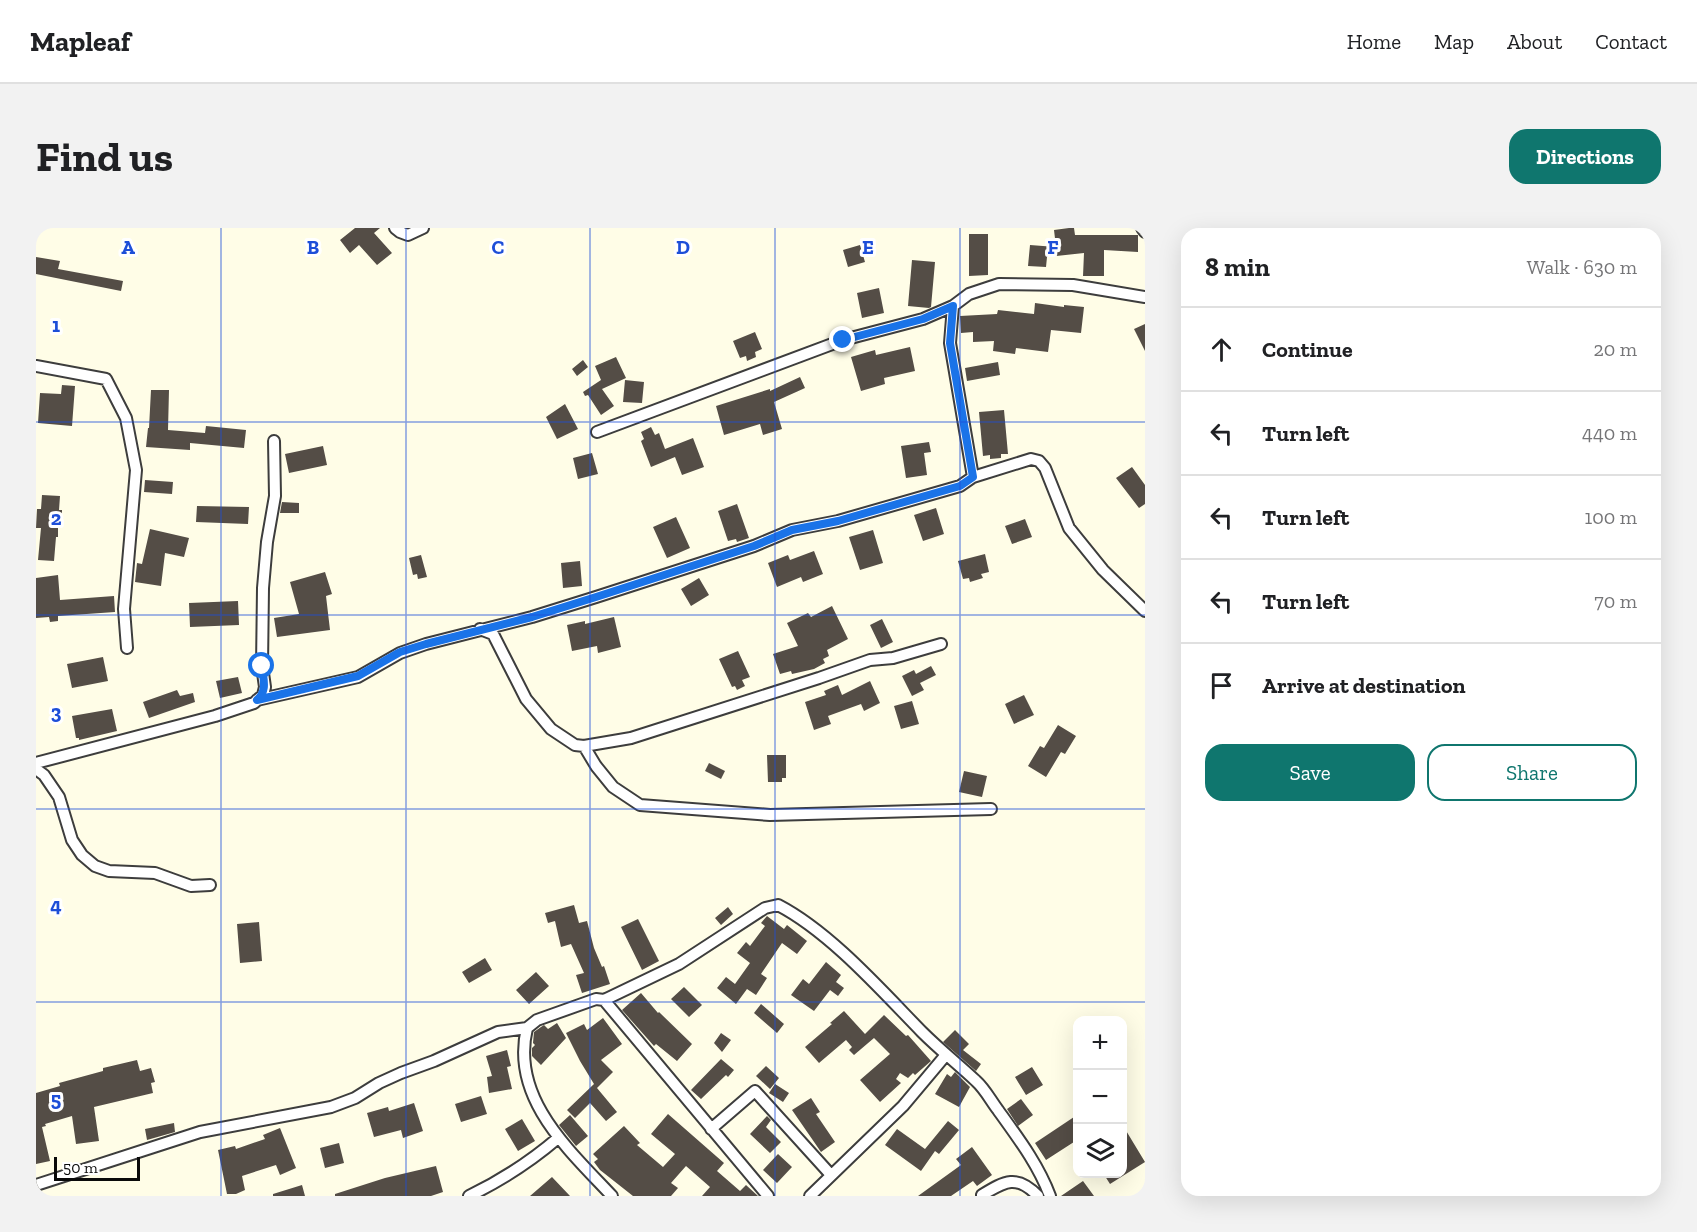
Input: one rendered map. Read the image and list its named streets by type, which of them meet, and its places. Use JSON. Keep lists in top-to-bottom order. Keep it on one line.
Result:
{"scale_bar":"50 m","page":{"header":"Mapleaf","nav":["Home","Map","About","Contact"],"buttons":["Directions",["Save","Share"]],"title":"Find us","heading":["8 min","Walk · 630 m"],"list":[["Continue","20 m"],["Turn left","440 m"],["Turn left","100 m"],["Turn left","70 m"],"Arrive at destination"],"map_buttons":["+","−"],"scale":"50 m"},"grid":{"columns":["A","B","C","D","E","F"],"rows":["1","2","3","4","5"]}}
